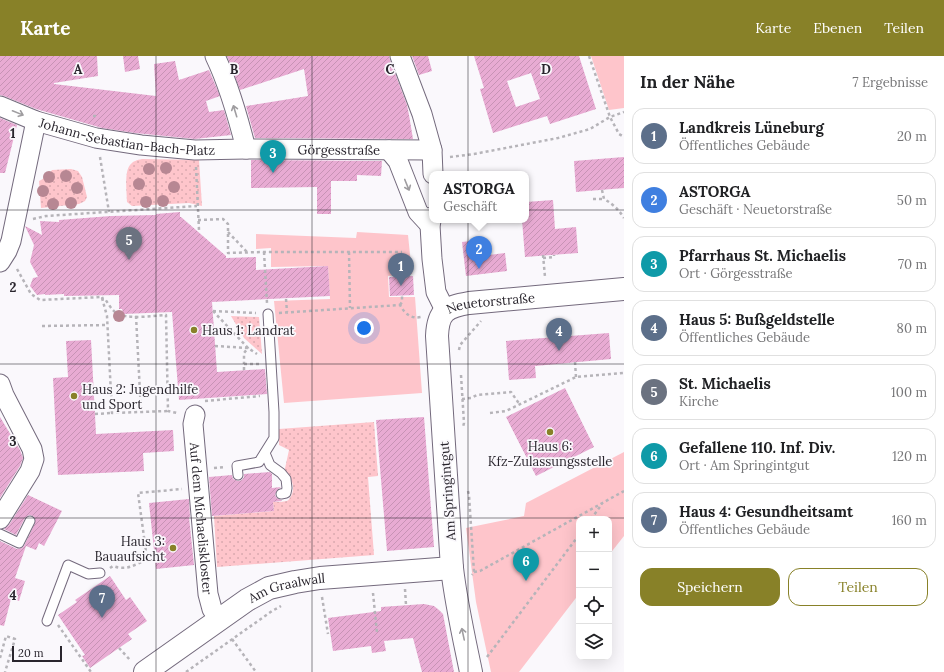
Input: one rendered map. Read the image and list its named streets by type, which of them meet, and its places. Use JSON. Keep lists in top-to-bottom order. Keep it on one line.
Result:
{"streets":{"main road":["Neuetorstraße","Am Springintgut","Am Graalwall"],"street":["Johann-Sebastian-Bach-Platz","Görgesstraße","Auf dem Michaeliskloster"]},"crossings":[["Johann-Sebastian-Bach-Platz","Görgesstraße"],["Görgesstraße","Neuetorstraße"],["Neuetorstraße","Am Springintgut"],["Am Springintgut","Am Graalwall"],["Auf dem Michaeliskloster","Am Graalwall"]],"places":["Haus 1: Landrat","Haus 2: Jugendhilfe und Sport","Haus 6: Kfz-Zulassungsstelle","Haus 3: Bauaufsicht"],"scale_bar":"20 m","page":{"header":"Karte","nav":["Karte","Ebenen","Teilen"],"heading":["In der Nähe","7 Ergebnisse"],"list":[{"mark":"1","name":"Landkreis Lüneburg","note":"Öffentliches Gebäude","value":"20 m"},{"mark":"2","name":"ASTORGA","note":"Geschäft · Neuetorstraße","value":"50 m"},{"mark":"3","name":"Pfarrhaus St. Michaelis","note":"Ort · Görgesstraße","value":"70 m"},{"mark":"4","name":"Haus 5: Bußgeldstelle","note":"Öffentliches Gebäude","value":"80 m"},{"mark":"5","name":"St. Michaelis","note":"Kirche","value":"100 m"},{"mark":"6","name":"Gefallene 110. Inf. Div.","note":"Ort · Am Springintgut","value":"120 m"},{"mark":"7","name":"Haus 4: Gesundheitsamt","note":"Öffentliches Gebäude","value":"160 m"}],"pins":["3","5","2","1","4","6","7"],"popup":["ASTORGA","Geschäft"],"map_buttons":["+","−"],"buttons":["Speichern","Teilen"],"scale":"20 m"},"grid":{"columns":["A","B","C","D"],"rows":["1","2","3","4"]}}
